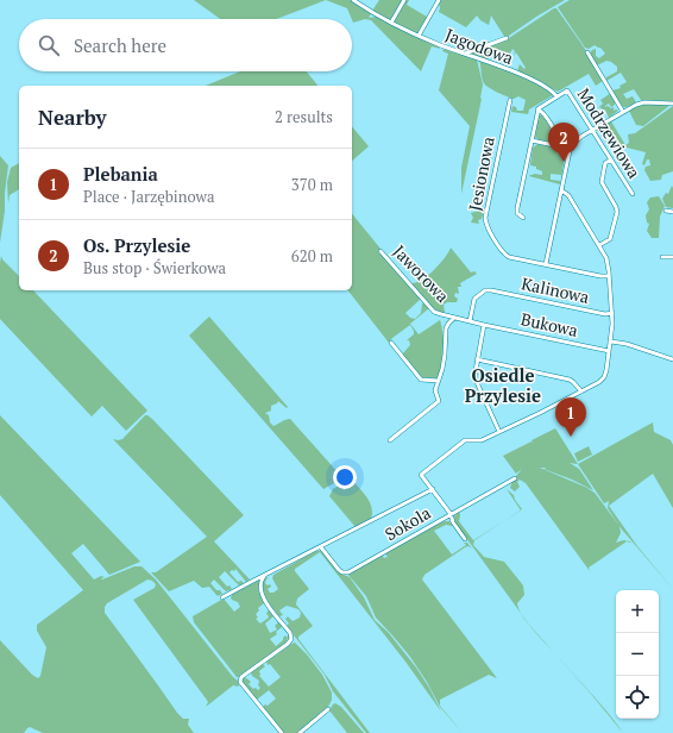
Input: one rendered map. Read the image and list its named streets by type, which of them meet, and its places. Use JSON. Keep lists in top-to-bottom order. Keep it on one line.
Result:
{"streets":{"street":["Jagodowa","Modrzewiowa","Jesionowa","Jaworowa","Kalinowa","Bukowa","Sokola"]},"crossings":[["Jagodowa","Modrzewiowa"],["Jaworowa","Kalinowa"],["Jaworowa","Bukowa"]],"districts":["Osiedle Przylesie"],"page":{"search":"Search here","heading":["Nearby","2 results"],"pins":["2","1"],"list":[{"mark":"1","name":"Plebania","note":"Place · Jarzębinowa","value":"370 m"},{"mark":"2","name":"Os. Przylesie","note":"Bus stop · Świerkowa","value":"620 m"}],"map_buttons":["+","−"]}}
